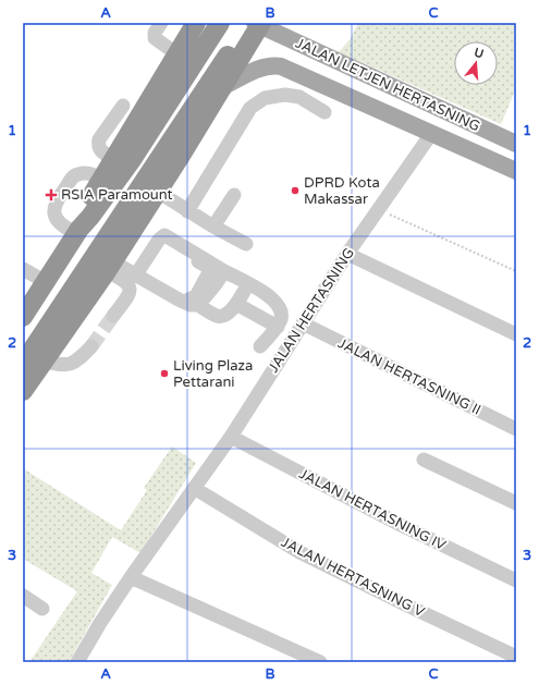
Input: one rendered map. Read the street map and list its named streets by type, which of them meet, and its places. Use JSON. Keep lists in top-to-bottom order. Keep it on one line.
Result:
{"streets":{"main road":["JALAN LETJEN HERTASNING"],"street":["JALAN HERTASNING","JALAN HERTASNING II","JALAN HERTASNING IV","JALAN HERTASNING V"]},"crossings":[["JALAN LETJEN HERTASNING","JALAN HERTASNING"],["JALAN HERTASNING","JALAN HERTASNING II"],["JALAN HERTASNING","JALAN HERTASNING IV"],["JALAN HERTASNING","JALAN HERTASNING V"]],"places":{"other":["DPRD Kota Makassar","Living Plaza Pettarani"],"health":["RSIA Paramount"]},"north":"top","grid":{"columns":["A","B","C"],"rows":["1","2","3"]}}
